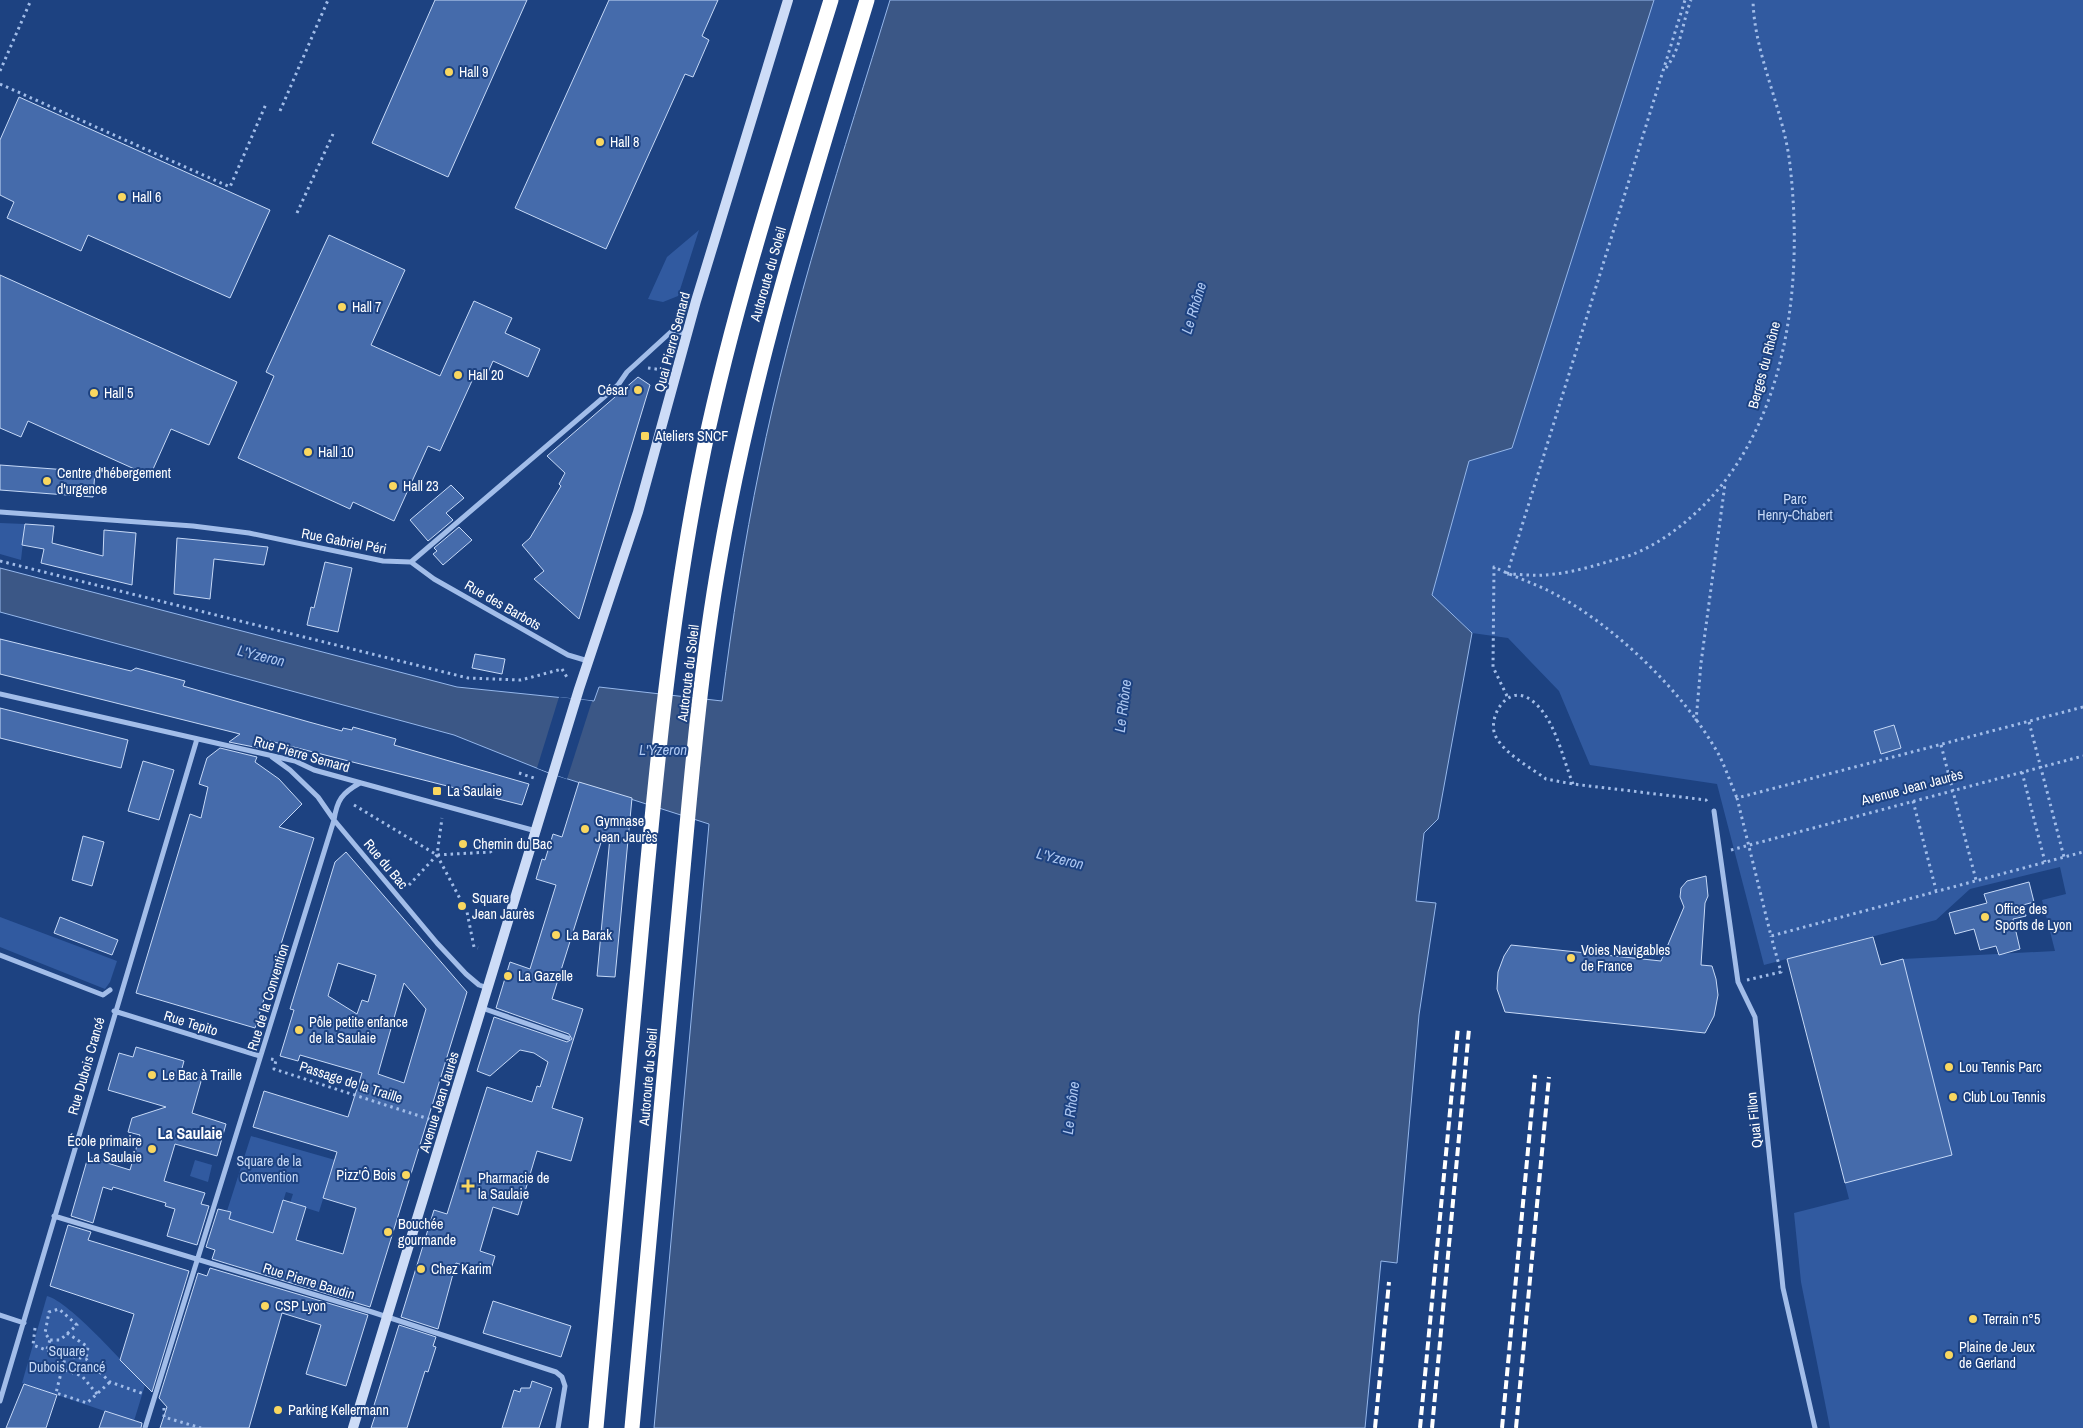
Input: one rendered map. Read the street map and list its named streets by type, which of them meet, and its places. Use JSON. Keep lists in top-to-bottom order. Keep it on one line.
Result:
{"streets":{"highway":["Autoroute du Soleil"],"main road":["Quai Pierre Semard","Avenue Jean Jaurès"],"street":["Rue Gabriel Péri","Rue des Barbots","Rue Pierre Semard","Rue du Bac","Rue de la Convention","Rue Tepito","Rue Dubois Crancé","Quai Fillon","Rue Pierre Baudin"],"path":["Berges du Rhône","Passage de la Traille"]},"crossings":[["Quai Pierre Semard","Rue des Barbots"],["Quai Pierre Semard","Avenue Jean Jaurès"],["Rue Gabriel Péri","Rue des Barbots"],["Rue Pierre Semard","Avenue Jean Jaurès"],["Rue Pierre Semard","Rue du Bac"],["Rue Pierre Semard","Rue de la Convention"],["Rue Pierre Semard","Rue Dubois Crancé"],["Avenue Jean Jaurès","Rue du Bac"],["Avenue Jean Jaurès","Passage de la Traille"],["Avenue Jean Jaurès","Quai Fillon"],["Avenue Jean Jaurès","Rue Pierre Baudin"],["Rue du Bac","Rue de la Convention"],["Rue de la Convention","Rue Tepito"],["Rue de la Convention","Passage de la Traille"],["Rue de la Convention","Rue Pierre Baudin"],["Rue Tepito","Rue Dubois Crancé"],["Rue Tepito","Passage de la Traille"],["Rue Dubois Crancé","Rue Pierre Baudin"]],"districts":["La Saulaie"],"water":["Le Rhône","L'Yzeron"],"parks":["Parc Henry-Chabert","Square de la Convention","Square Dubois Crancé"],"places":{"other":["Hall 9","Hall 8","Hall 6","Hall 7","Hall 20","César","Hall 5","Hall 10","Centre d'hébergement d'urgence","Hall 23","Gymnase Jean Jaurès","Chemin du Bac","Square Jean Jaurès","Office des Sports de Lyon","La Barak","Voies Navigables de France","La Gazelle","Pôle petite enfance de la Saulaie","Lou Tennis Parc","Le Bac à Traille","Club Lou Tennis","École primaire La Saulaie","Pizz'Ô Bois","Bouchée gourmande","Chez Karim","CSP Lyon","Terrain n°5","Plaine de Jeux de Gerland","Parking Kellermann"],"transit":["Ateliers SNCF","La Saulaie"],"health":["Pharmacie de la Saulaie"]}}
